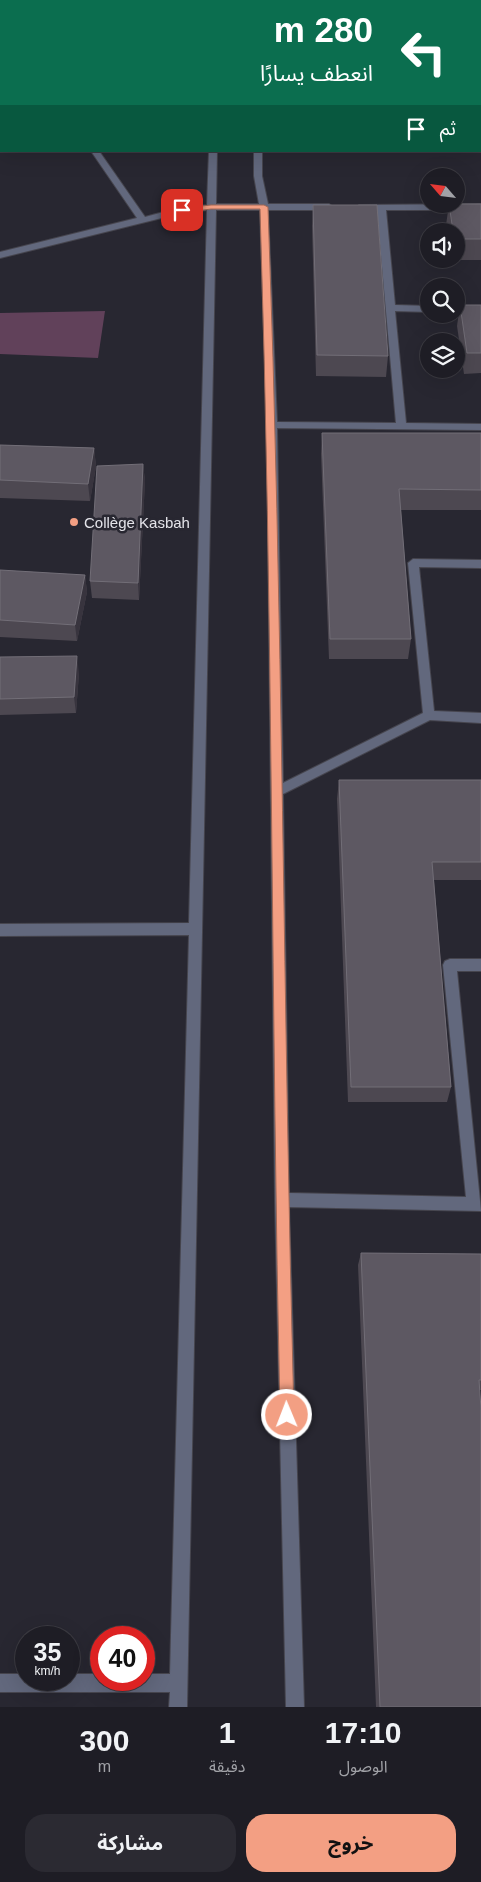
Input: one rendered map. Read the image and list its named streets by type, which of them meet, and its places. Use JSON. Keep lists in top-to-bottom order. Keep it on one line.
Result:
{"places":["Collège Kasbah"],"north":"top left","page":{"turn":["280 m","انعطف يسارًا"],"then":"ثم","speed":"35 km/h","limit":"40","eta":["17:10","الوصول","1","دقيقة","300","m"],"buttons":["خروج","مشاركة"]}}
